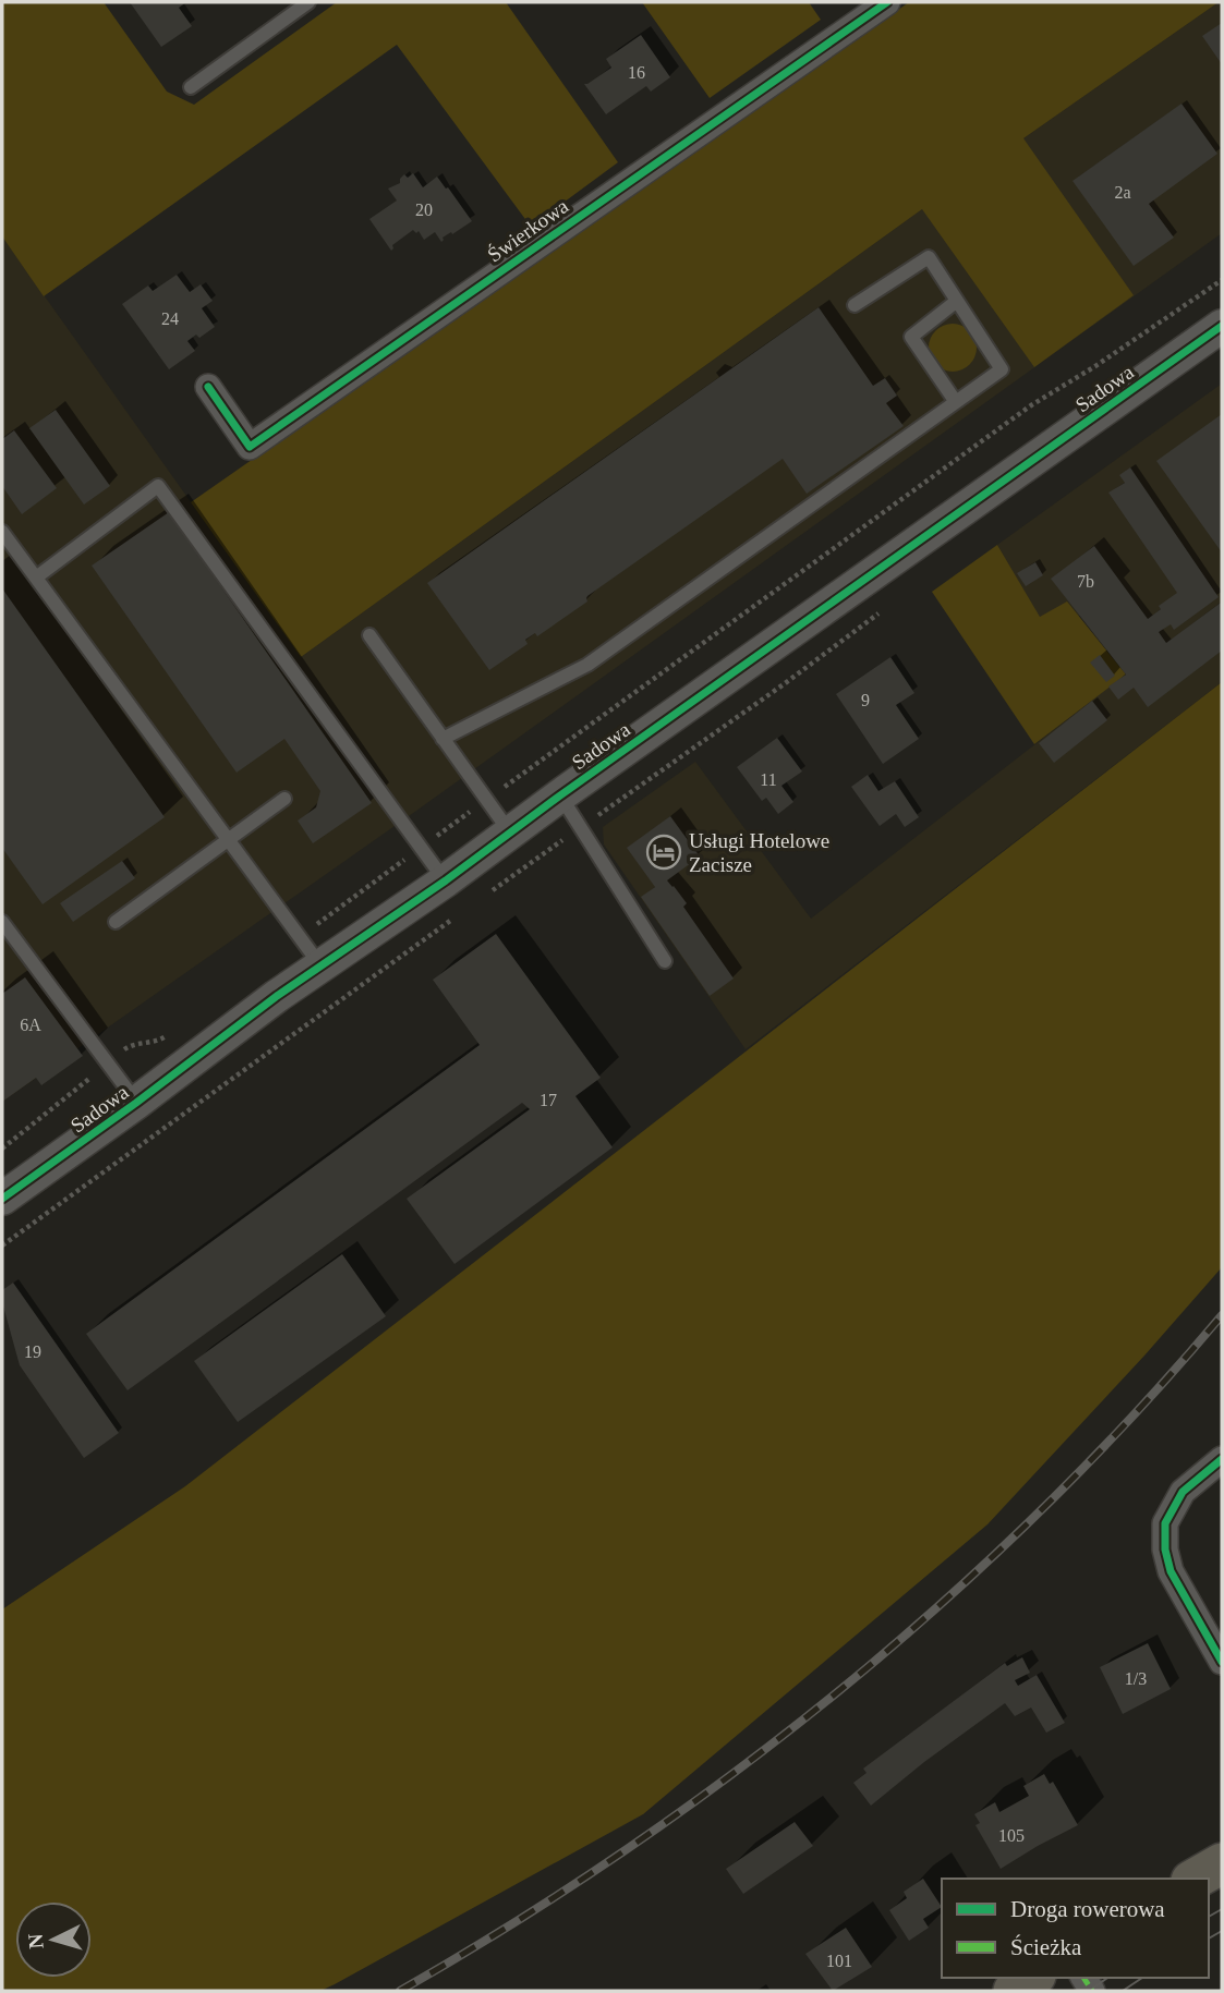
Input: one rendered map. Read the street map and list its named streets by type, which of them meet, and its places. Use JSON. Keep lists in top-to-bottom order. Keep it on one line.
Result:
{"streets":{"street":["Świerkowa","Sadowa"]},"places":{"hotel":["Usługi Hotelowe Zacisze"]},"house_numbers":["16","2a","20","24","7b","9","11","6A","17","19","1/3","105","101"],"legend":["Droga rowerowa","Ścieżka"],"north":"left"}
